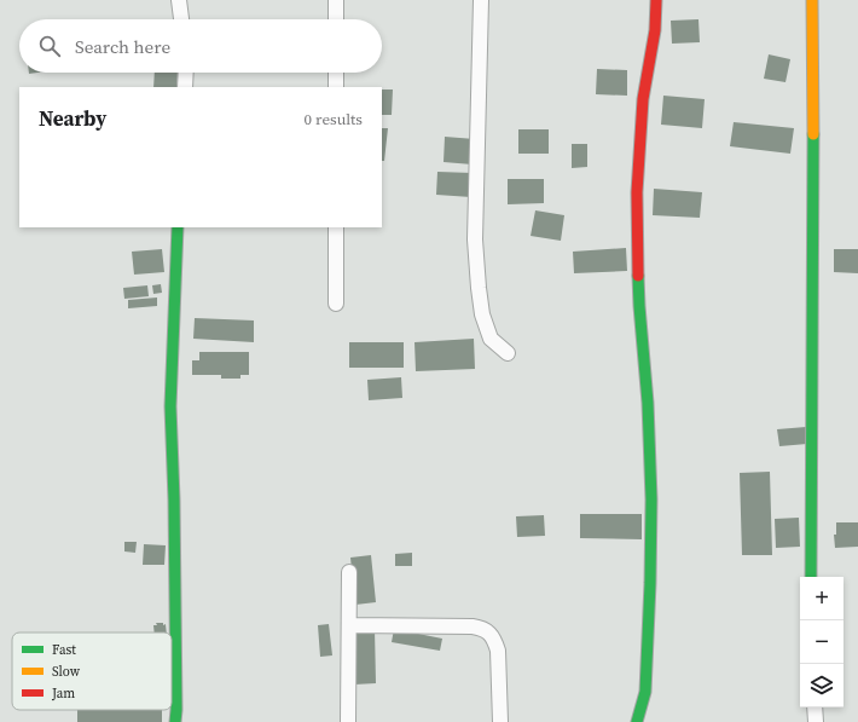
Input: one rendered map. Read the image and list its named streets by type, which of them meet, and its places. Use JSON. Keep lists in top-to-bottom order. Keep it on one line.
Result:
{"legend":["Fast","Slow","Jam"],"page":{"search":"Search here","heading":["Nearby","0 results"],"map_buttons":["+","−"]}}
